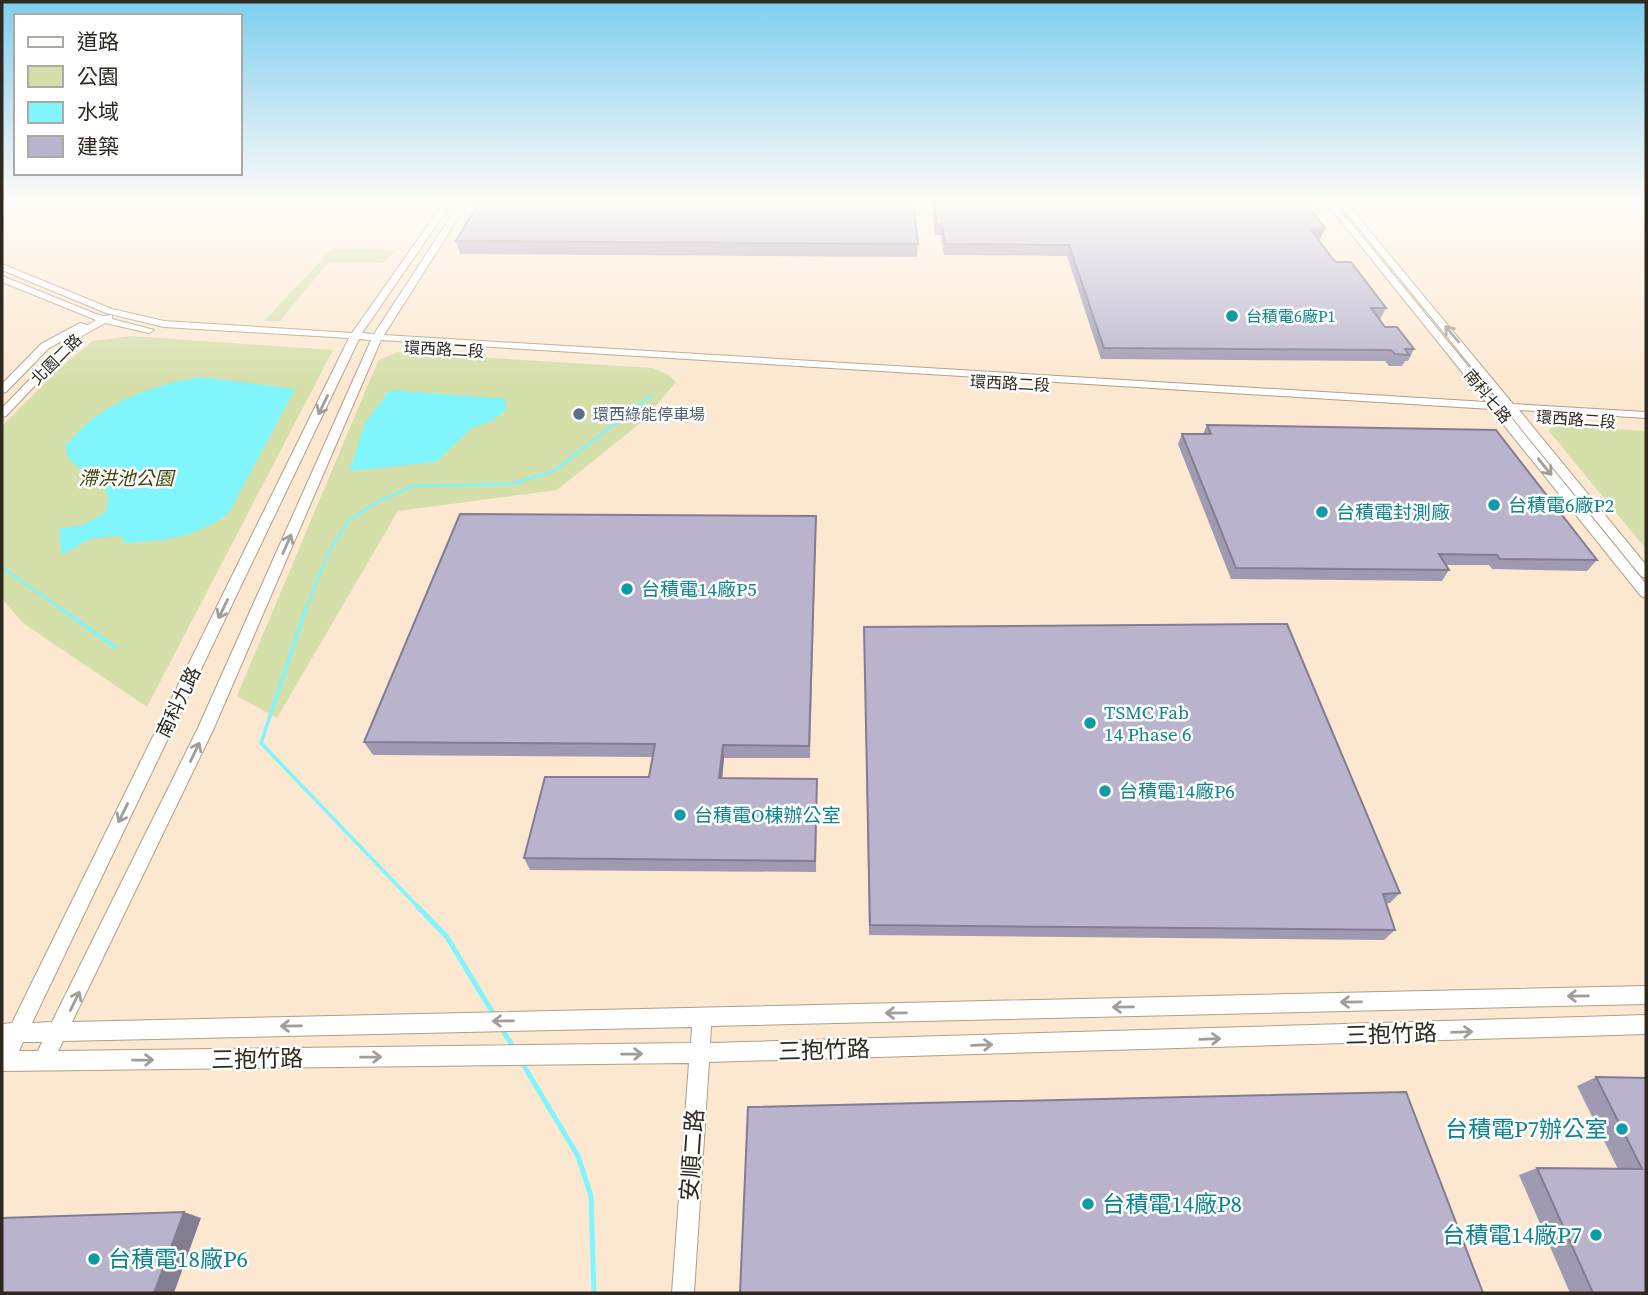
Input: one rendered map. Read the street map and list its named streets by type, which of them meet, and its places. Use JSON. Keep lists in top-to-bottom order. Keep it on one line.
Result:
{"streets":{"street":["環西路二段","北園二路","南科七路","南科九路","三抱竹路","安順二路"]},"crossings":[["環西路二段","南科七路"],["環西路二段","南科九路"],["南科九路","三抱竹路"],["三抱竹路","安順二路"]],"parks":["滯洪池公園"],"places":["台積電6廠P1","環西綠能停車場","台積電6廠P2","台積電封測廠","台積電14廠P5","TSMC Fab 14 Phase 6","台積電14廠P6","台積電O棟辦公室","台積電P7辦公室","台積電14廠P8","台積電14廠P7","台積電18廠P6"],"legend":["道路","公園","水域","建築"]}
